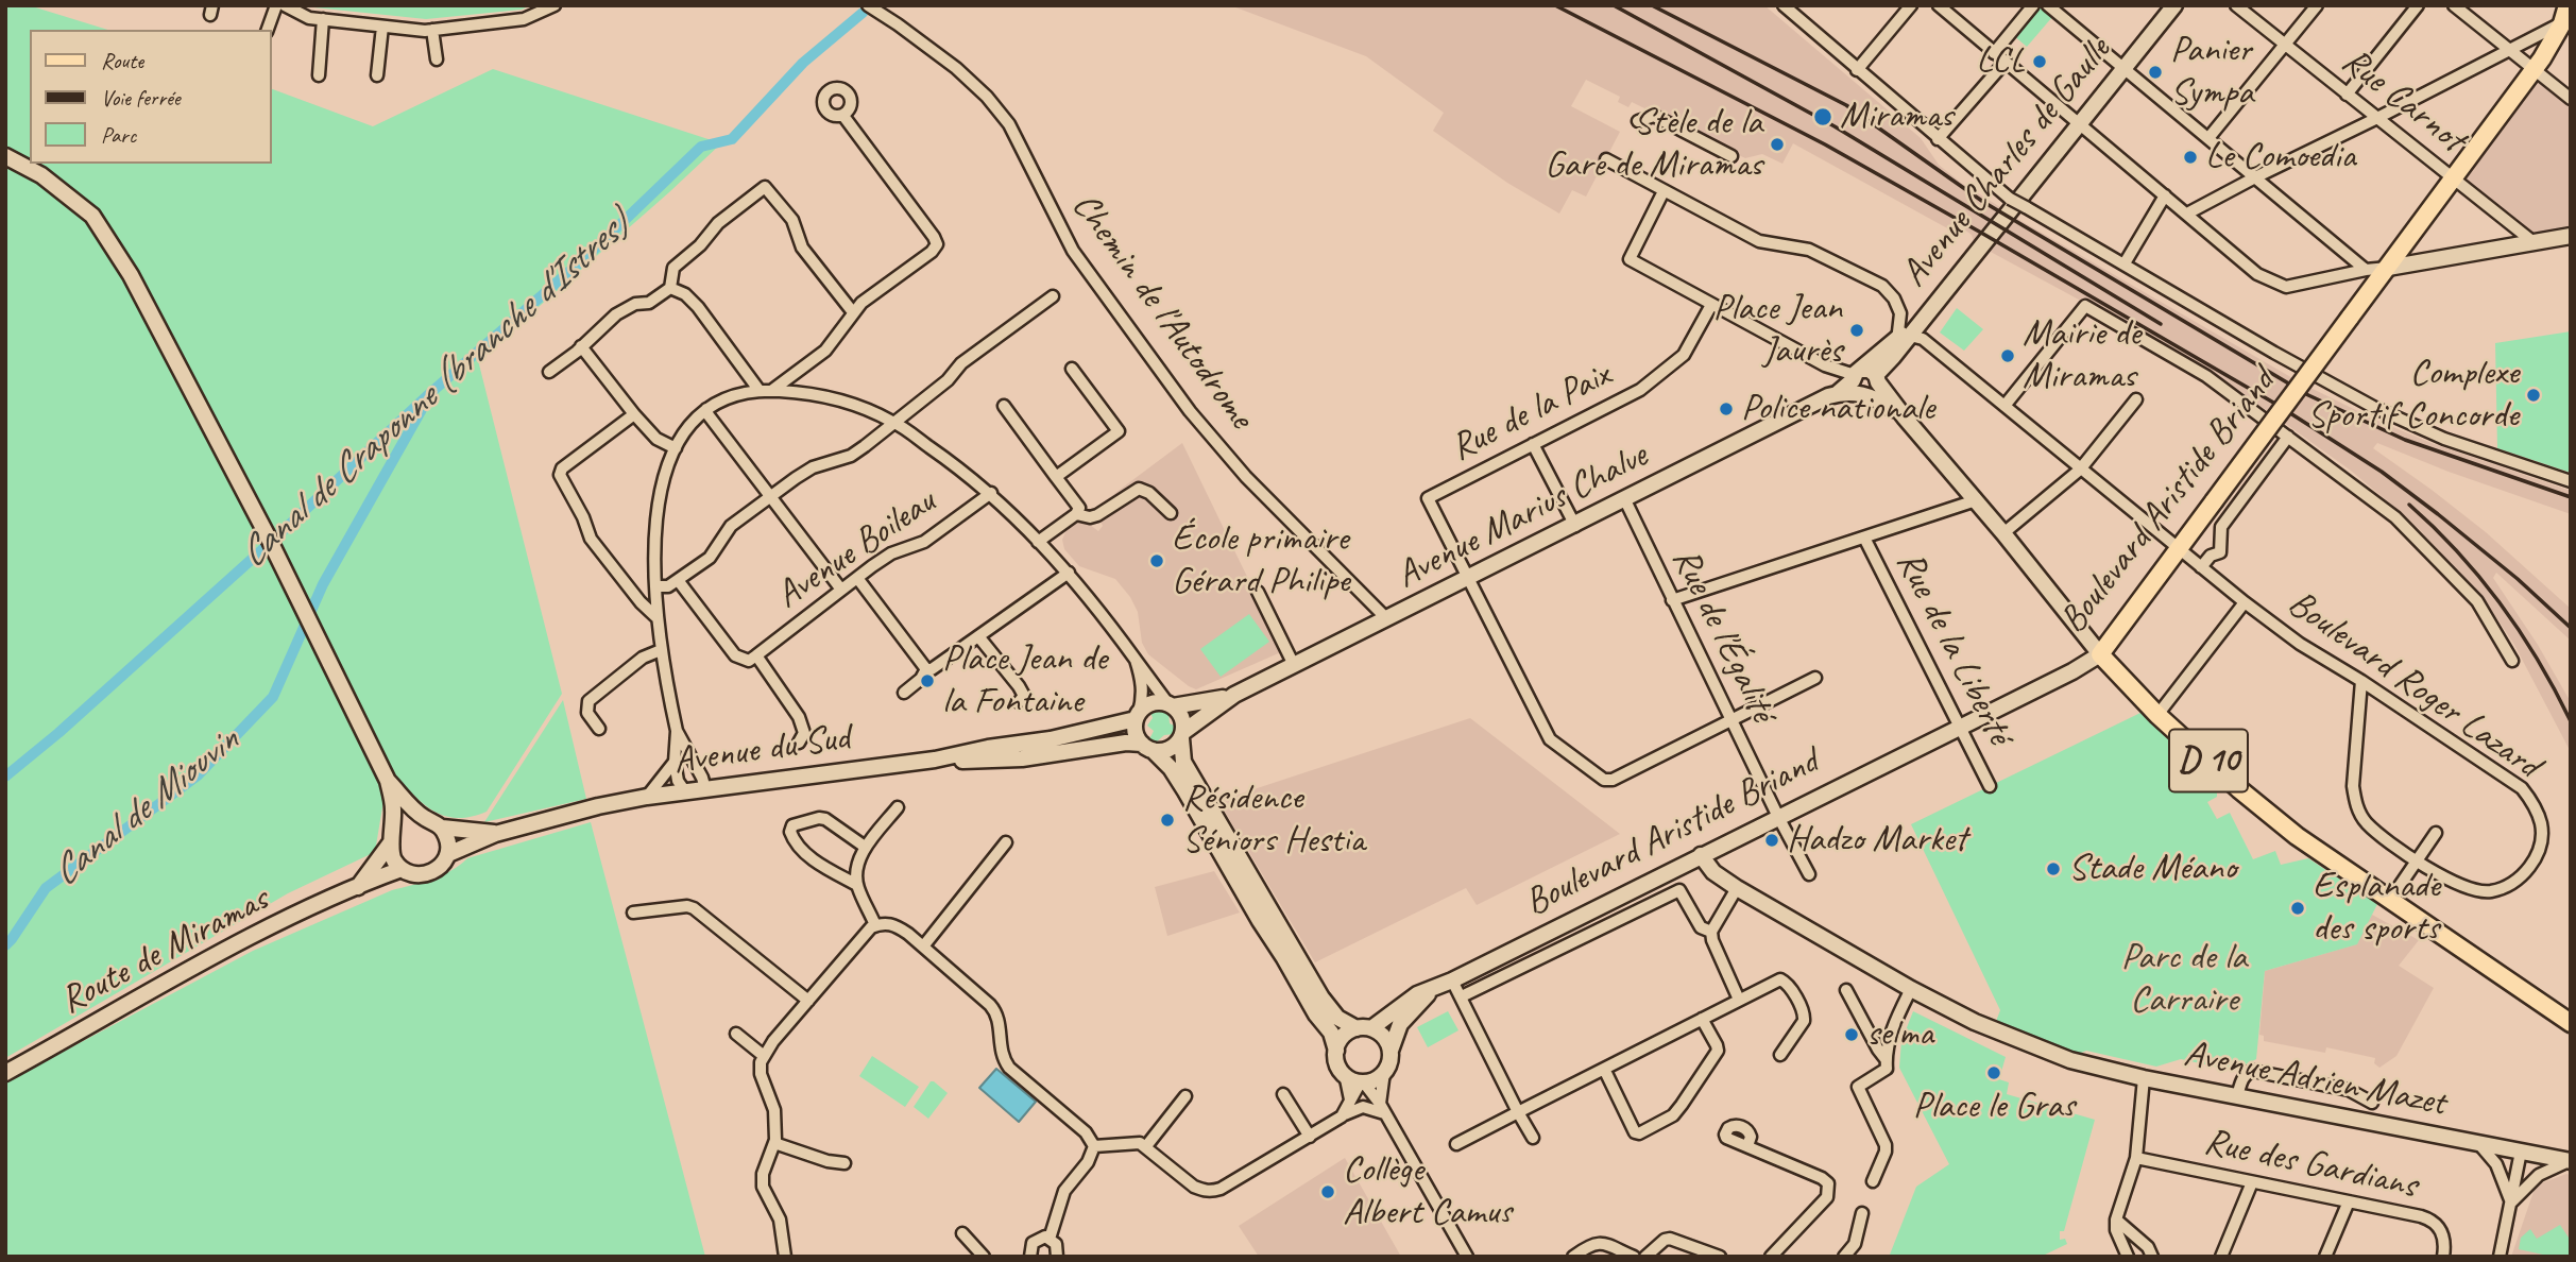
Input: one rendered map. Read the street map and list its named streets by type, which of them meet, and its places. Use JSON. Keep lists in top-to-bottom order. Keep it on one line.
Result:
{"streets":{"main road":["Avenue Charles de Gaulle","Boulevard Aristide Briand","Avenue Marius Chalve","Avenue du Sud","D 10","Route de Miramas","Avenue Adrien Mazet"],"street":["Rue Carnot","Chemin de l'Autodrome","Rue de la Paix","Avenue Boileau","Rue de l'Égalité","Rue de la Liberté","Boulevard Roger Lazard","Rue des Gardians"]},"crossings":[["Rue Carnot","Boulevard Aristide Briand"],["Avenue Charles de Gaulle","Boulevard Roger Lazard"],["Chemin de l'Autodrome","Avenue Marius Chalve"],["Rue de la Paix","Avenue Marius Chalve"],["Boulevard Aristide Briand","Rue de l'Égalité"],["Boulevard Aristide Briand","Rue de la Liberté"],["Boulevard Aristide Briand","Boulevard Roger Lazard"],["Boulevard Aristide Briand","D 10"],["Boulevard Aristide Briand","Avenue Adrien Mazet"],["Avenue Marius Chalve","Rue de l'Égalité"],["Avenue Marius Chalve","Avenue du Sud"]],"water":["Canal de Craponne (branche d'Istres)","Canal de Miouvin"],"parks":["Parc de la Carraire"],"places":["LCL","Panier Sympa","Miramas","Stèle de la Gare de Miramas","Le Comoedia","Place Jean Jaurès","Mairie de Miramas","Complexe Sportif Concorde","Police nationale","École primaire Gérard Philipe","Place Jean de la Fontaine","Résidence Séniors Hestia","Hadzo Market","Stade Méano","Esplanade des sports","selma","Place le Gras","Collège Albert Camus"],"legend":["Route","Voie ferrée","Parc"]}
